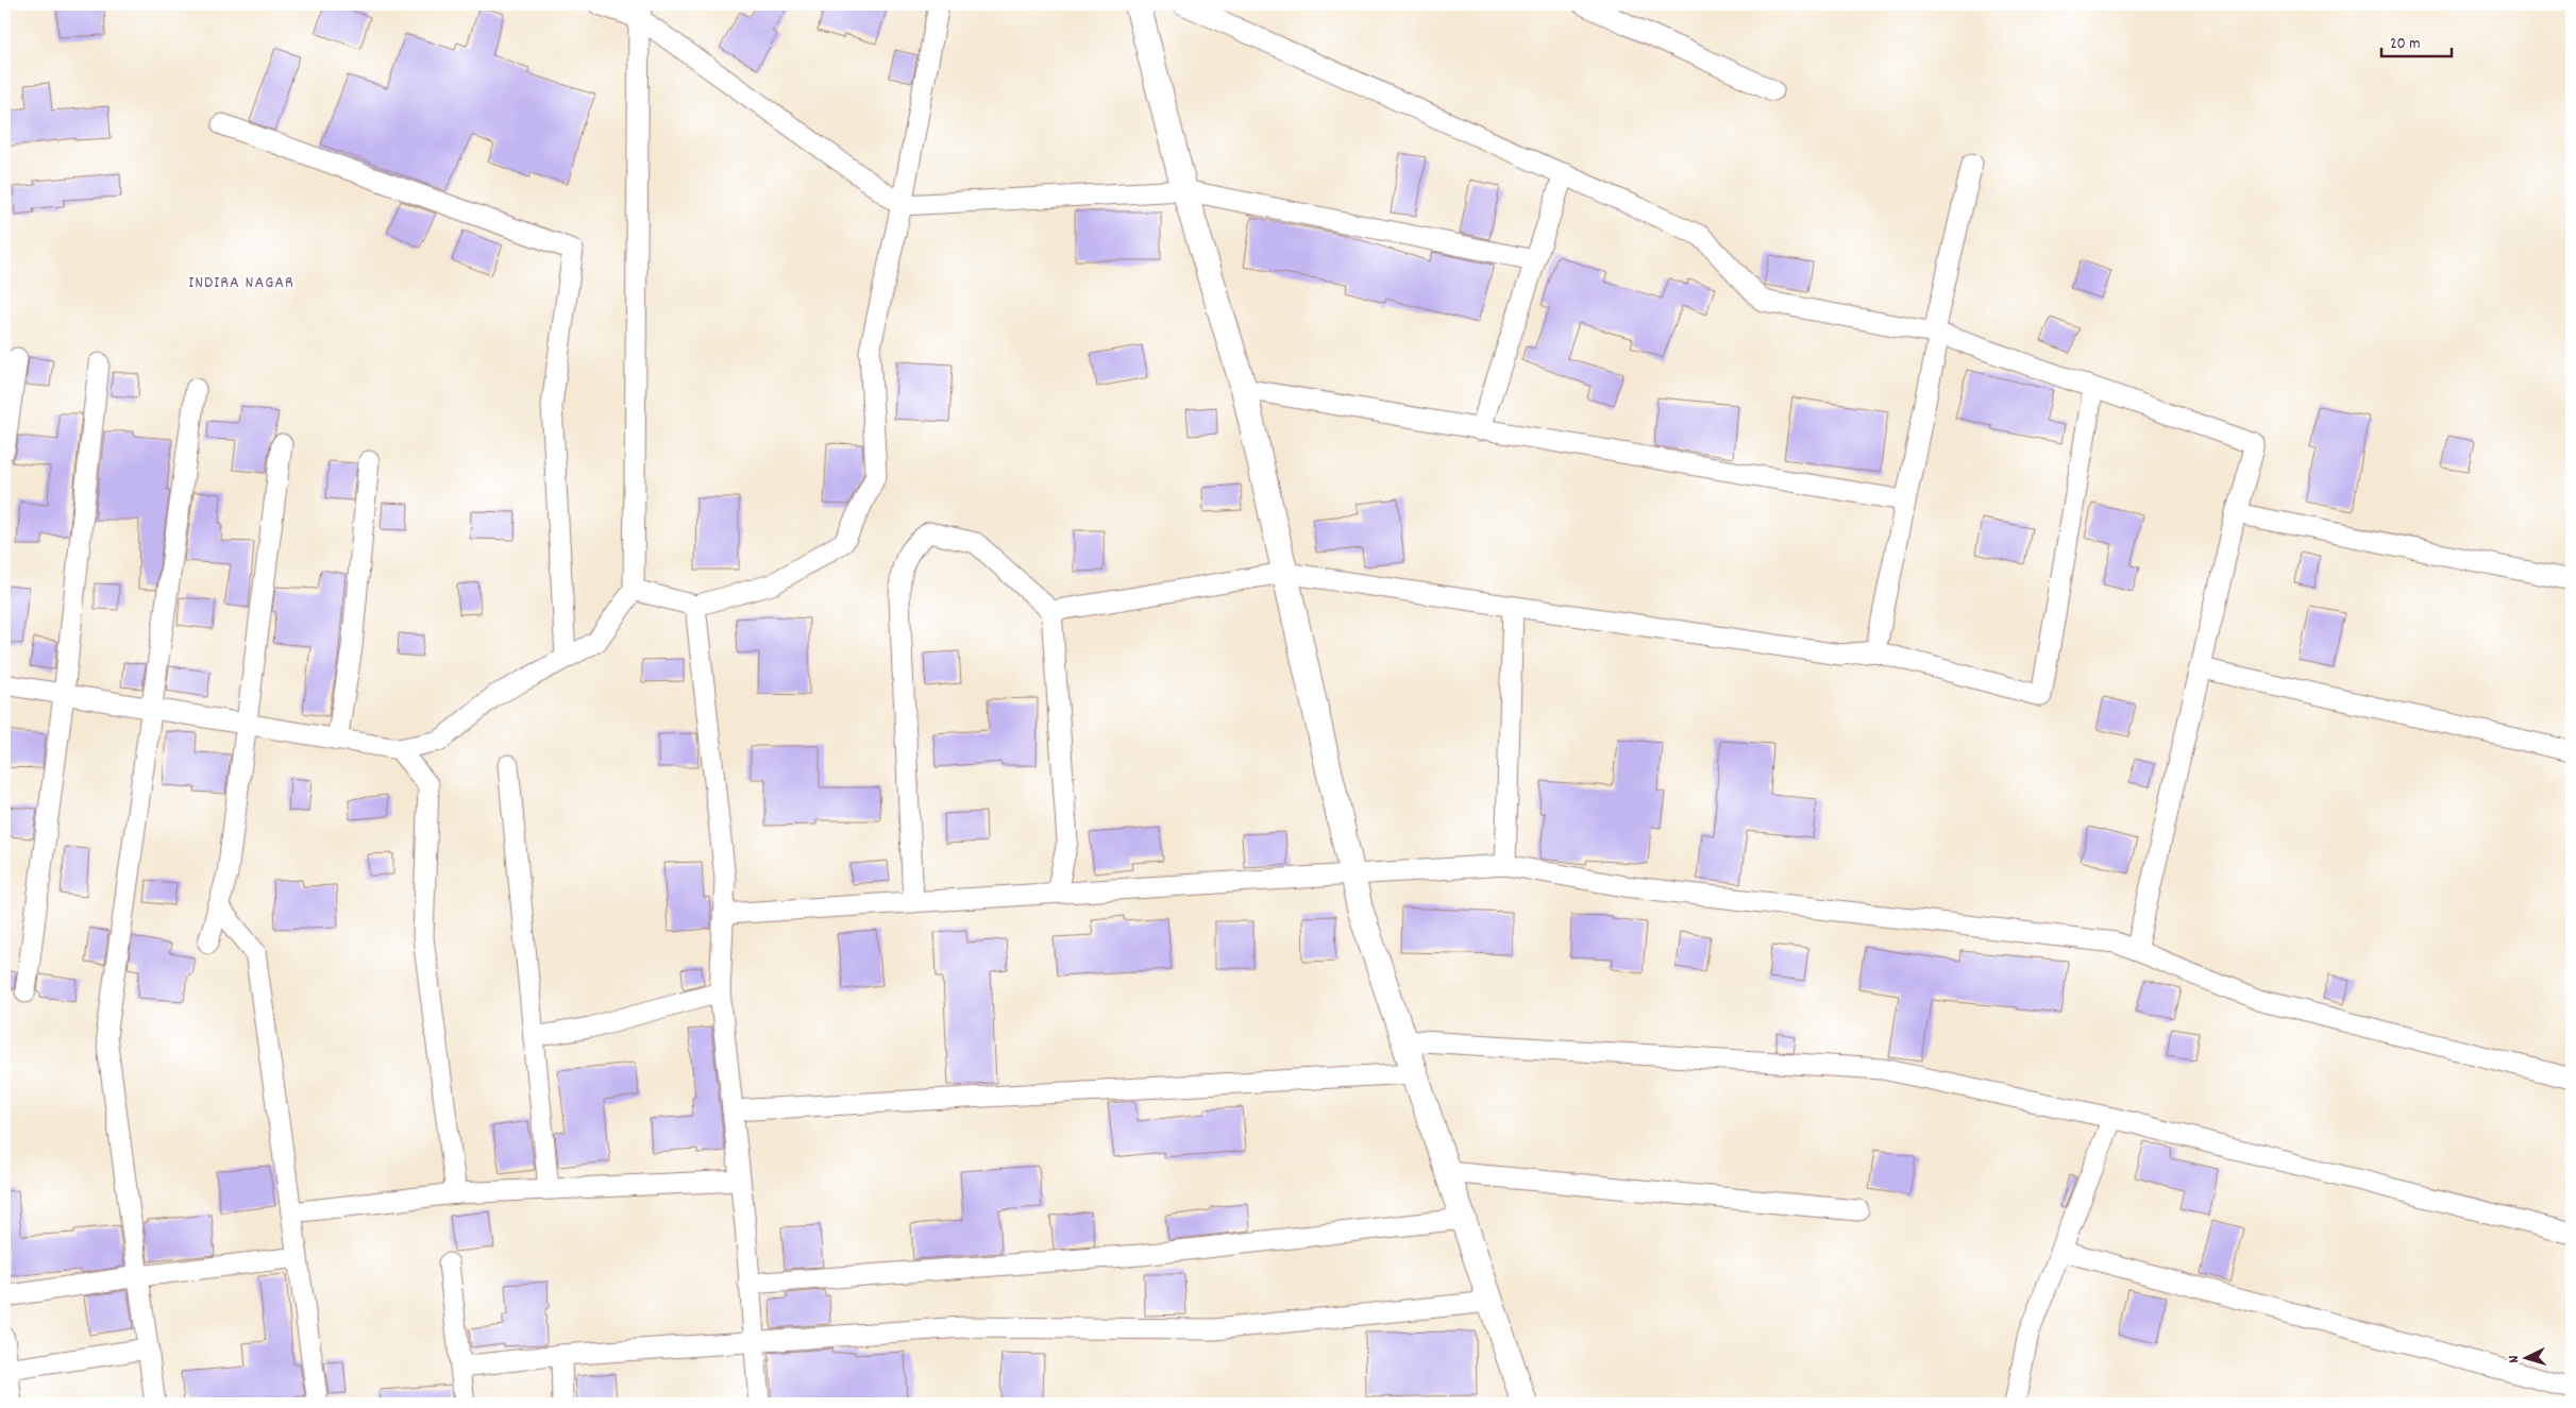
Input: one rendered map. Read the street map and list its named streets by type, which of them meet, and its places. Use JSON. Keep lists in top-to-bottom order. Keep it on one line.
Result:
{"districts":["INDIRA NAGAR"],"scale_bar":"20 m","north":"left"}
